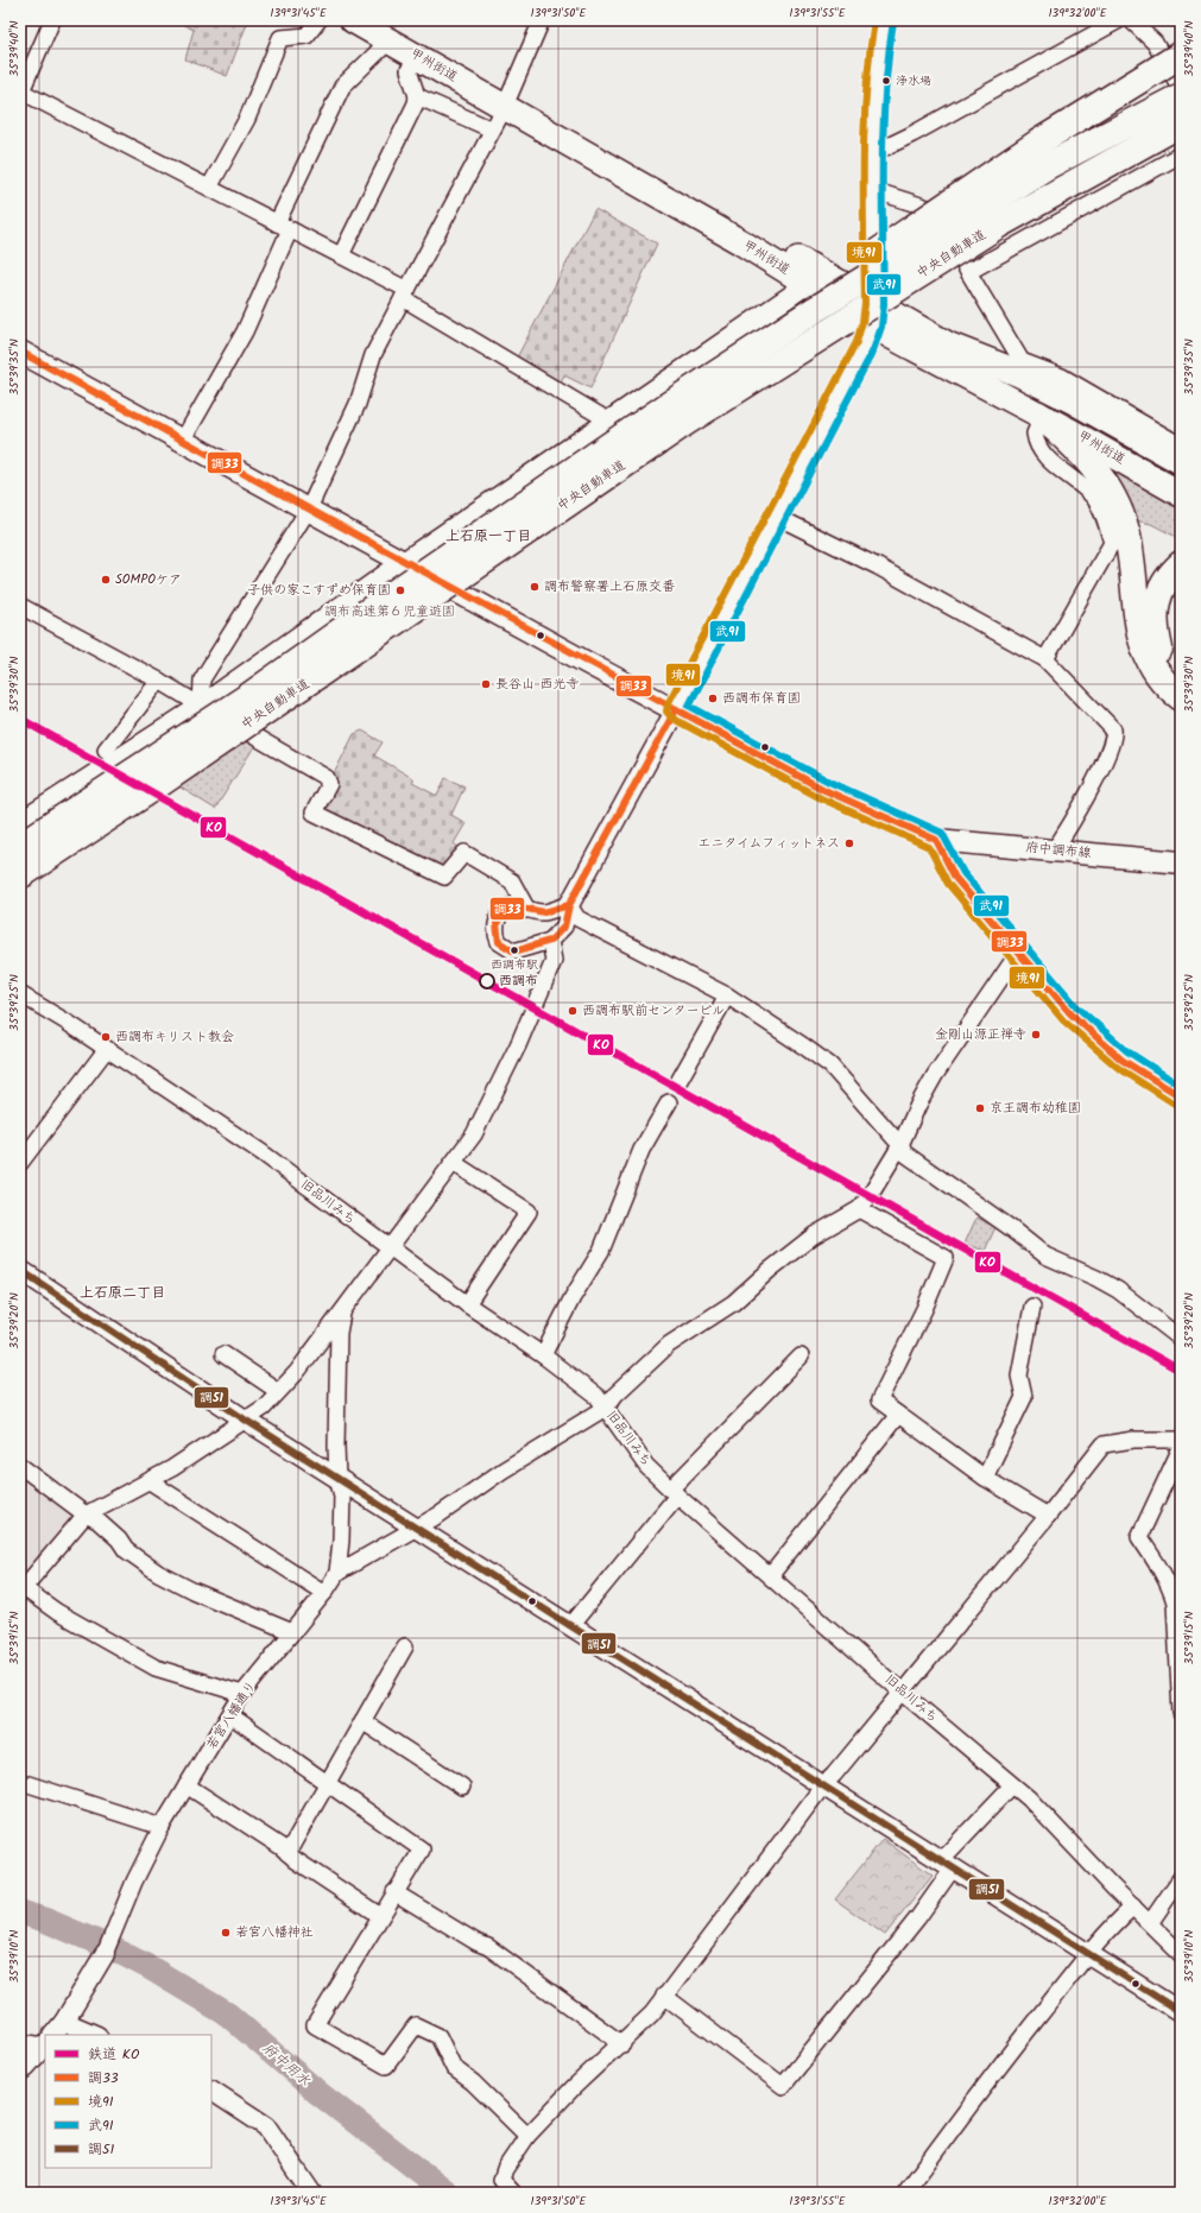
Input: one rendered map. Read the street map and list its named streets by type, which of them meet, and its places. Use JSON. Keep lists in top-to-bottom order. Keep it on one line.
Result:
{"streets":{"highway":["甲州街道","中央自動車道"],"main road":["府中調布線"],"street":["旧品川みち","若宮八幡通り"]},"districts":["上石原一丁目","上石原二丁目"],"water":["府中用水"],"parks":["調布高速第６児童遊園"],"places":["浄水場","SOMPOケア","調布警察署上石原交番","子供の家こすずめ保育園","長谷山 西光寺","西調布保育園","エニタイムフィットネス","西調布駅","西調布","西調布駅前センタービル","金剛山源正禅寺","西調布キリスト教会","京王調布幼稚園","若宮八幡神社"],"lines":["transit line 境91","transit line 武91","transit line 調33","rail line KO","transit line 調51"],"legend":["鉄道 KO","調33","境91","武91","調51"],"coordinates":["139°31'45\"E","139°31'50\"E","139°31'55\"E","139°32'00\"E","35°39'40\"N","35°39'35\"N","35°39'30\"N","35°39'25\"N","35°39'20\"N","35°39'15\"N","35°39'10\"N"]}
